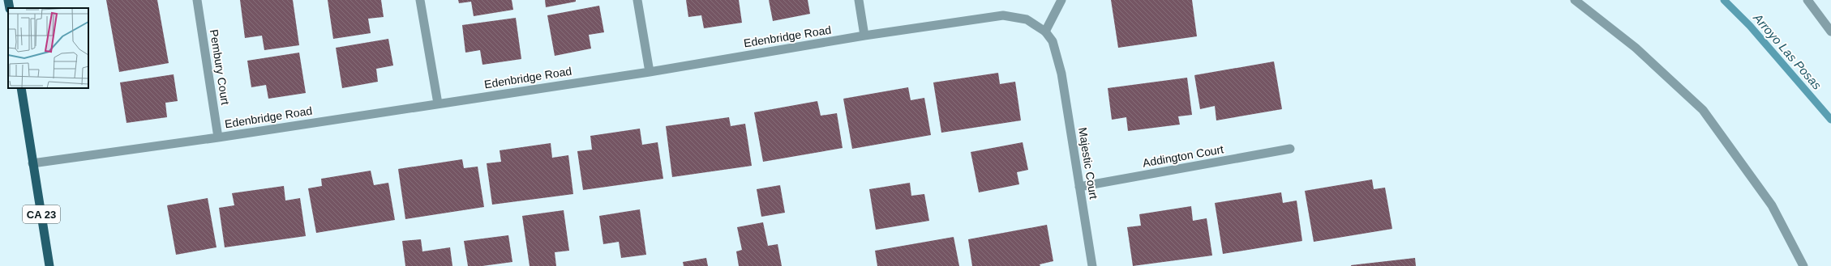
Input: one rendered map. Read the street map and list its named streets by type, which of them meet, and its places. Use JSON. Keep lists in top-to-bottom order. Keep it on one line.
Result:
{"streets":{"main road":["CA 23"],"street":["Edenbridge Road","Pembury Court","Addington Court","Majestic Court"]},"crossings":[["Edenbridge Road","Pembury Court"],["Edenbridge Road","Majestic Court"],["Edenbridge Road","CA 23"],["Addington Court","Majestic Court"]],"water":["Arroyo Las Posas"]}
